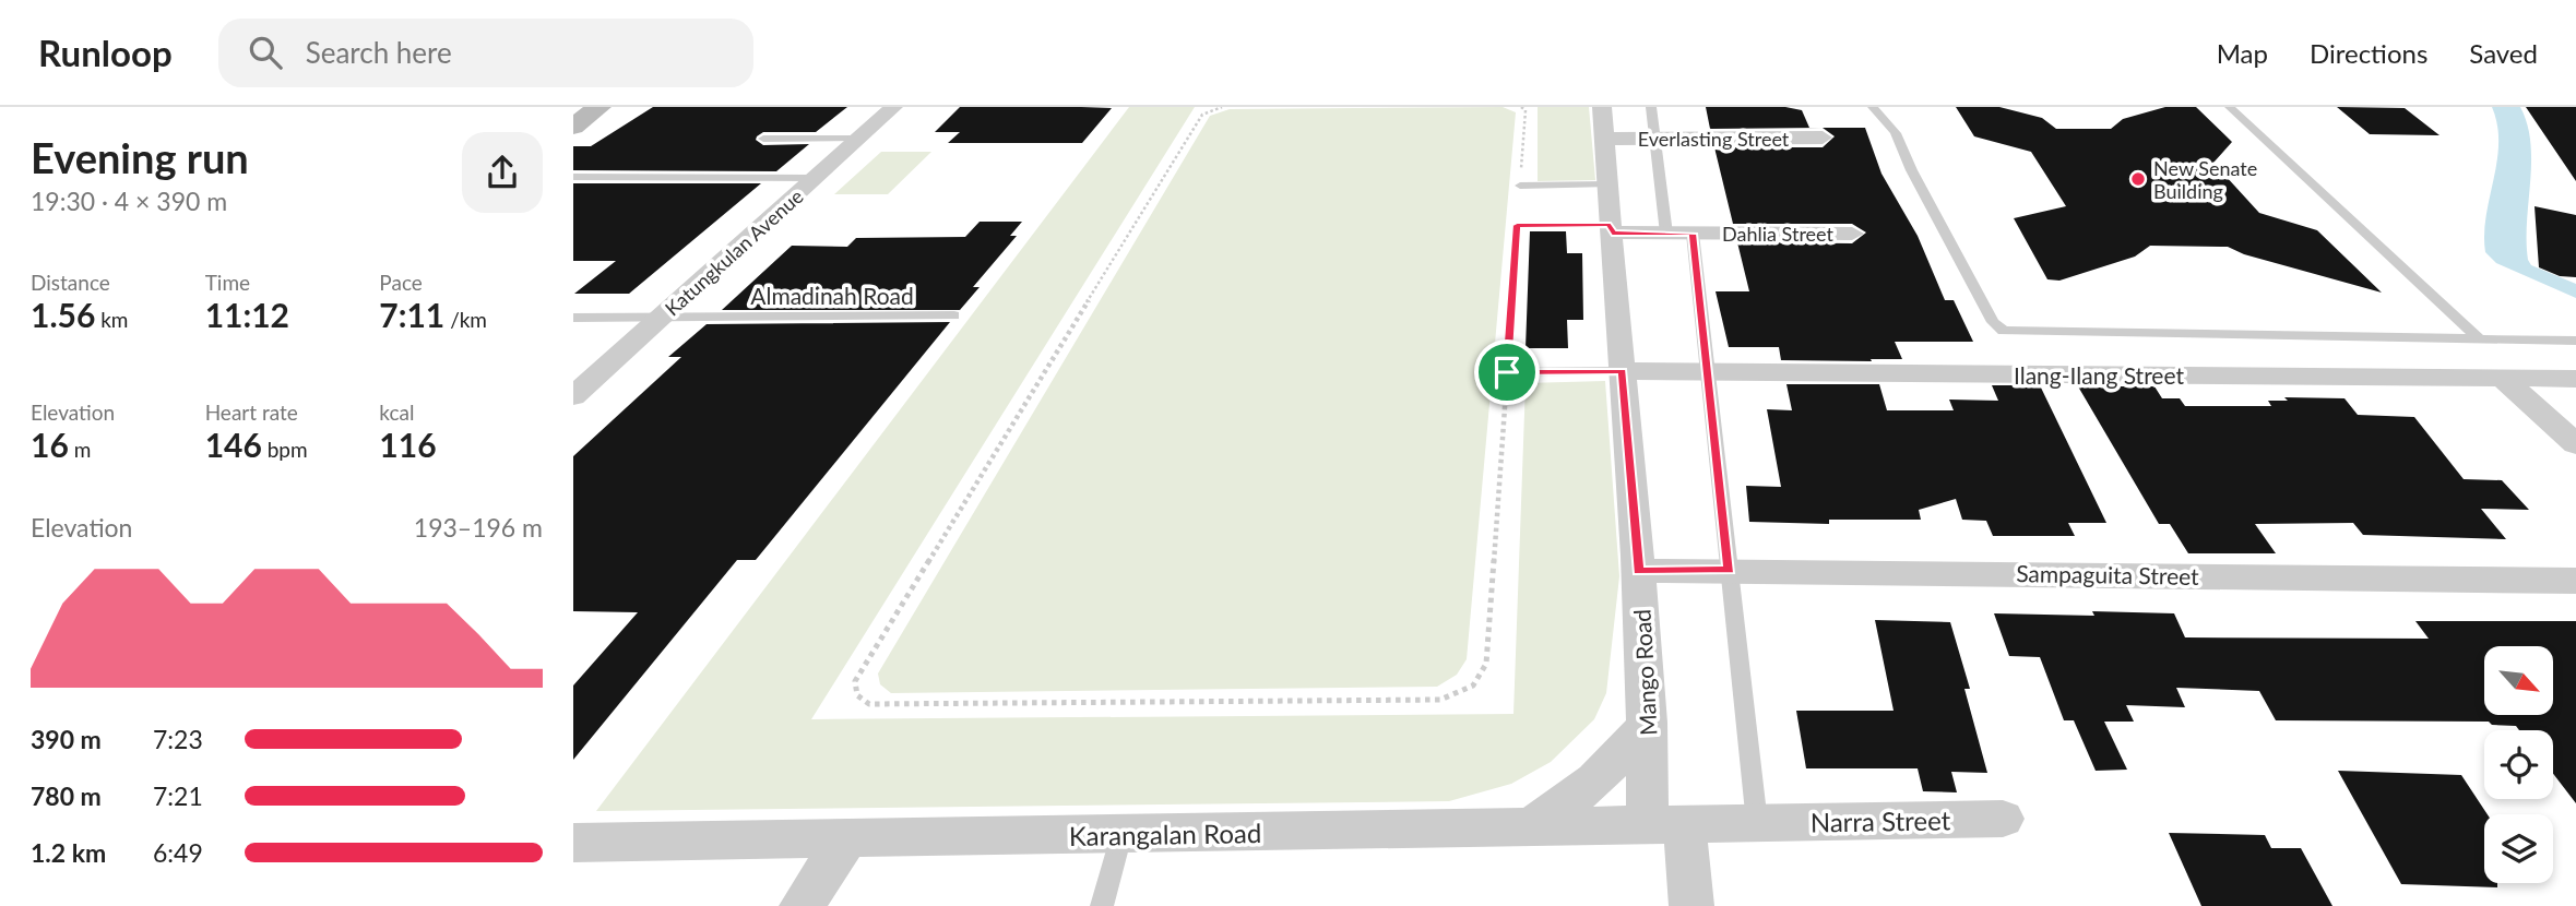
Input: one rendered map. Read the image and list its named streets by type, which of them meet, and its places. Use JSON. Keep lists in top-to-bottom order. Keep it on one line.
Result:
{"streets":{"street":["Everlasting Street","Dahlia Street","Katungkulan Avenue","Ilang-Ilang Street","Sampaguita Street","Mango Road","Narra Street","Karangalan Road"],"lane":["Almadinah Road"]},"crossings":[["Everlasting Street","Mango Road"],["Dahlia Street","Mango Road"],["Katungkulan Avenue","Almadinah Road"],["Ilang-Ilang Street","Mango Road"],["Sampaguita Street","Mango Road"],["Mango Road","Karangalan Road"],["Narra Street","Karangalan Road"]],"places":["New Senate Building"],"north":"bottom right","page":{"header":"Runloop","search":"Search here","nav":["Map","Directions","Saved"],"heading":["Evening run","19:30 · 4 × 390 m"],"stats":[["Distance","1.56 km"],["Time","11:12"],["Pace","7:11 /km"],["Elevation","16 m"],["Heart rate","146 bpm"],["kcal","116"]],"chart":["Elevation","193–196 m"],"list":[{"name":"390 m","note":"7:23"},{"name":"780 m","note":"7:21"},{"name":"1.2 km","note":"6:49"}]}}
